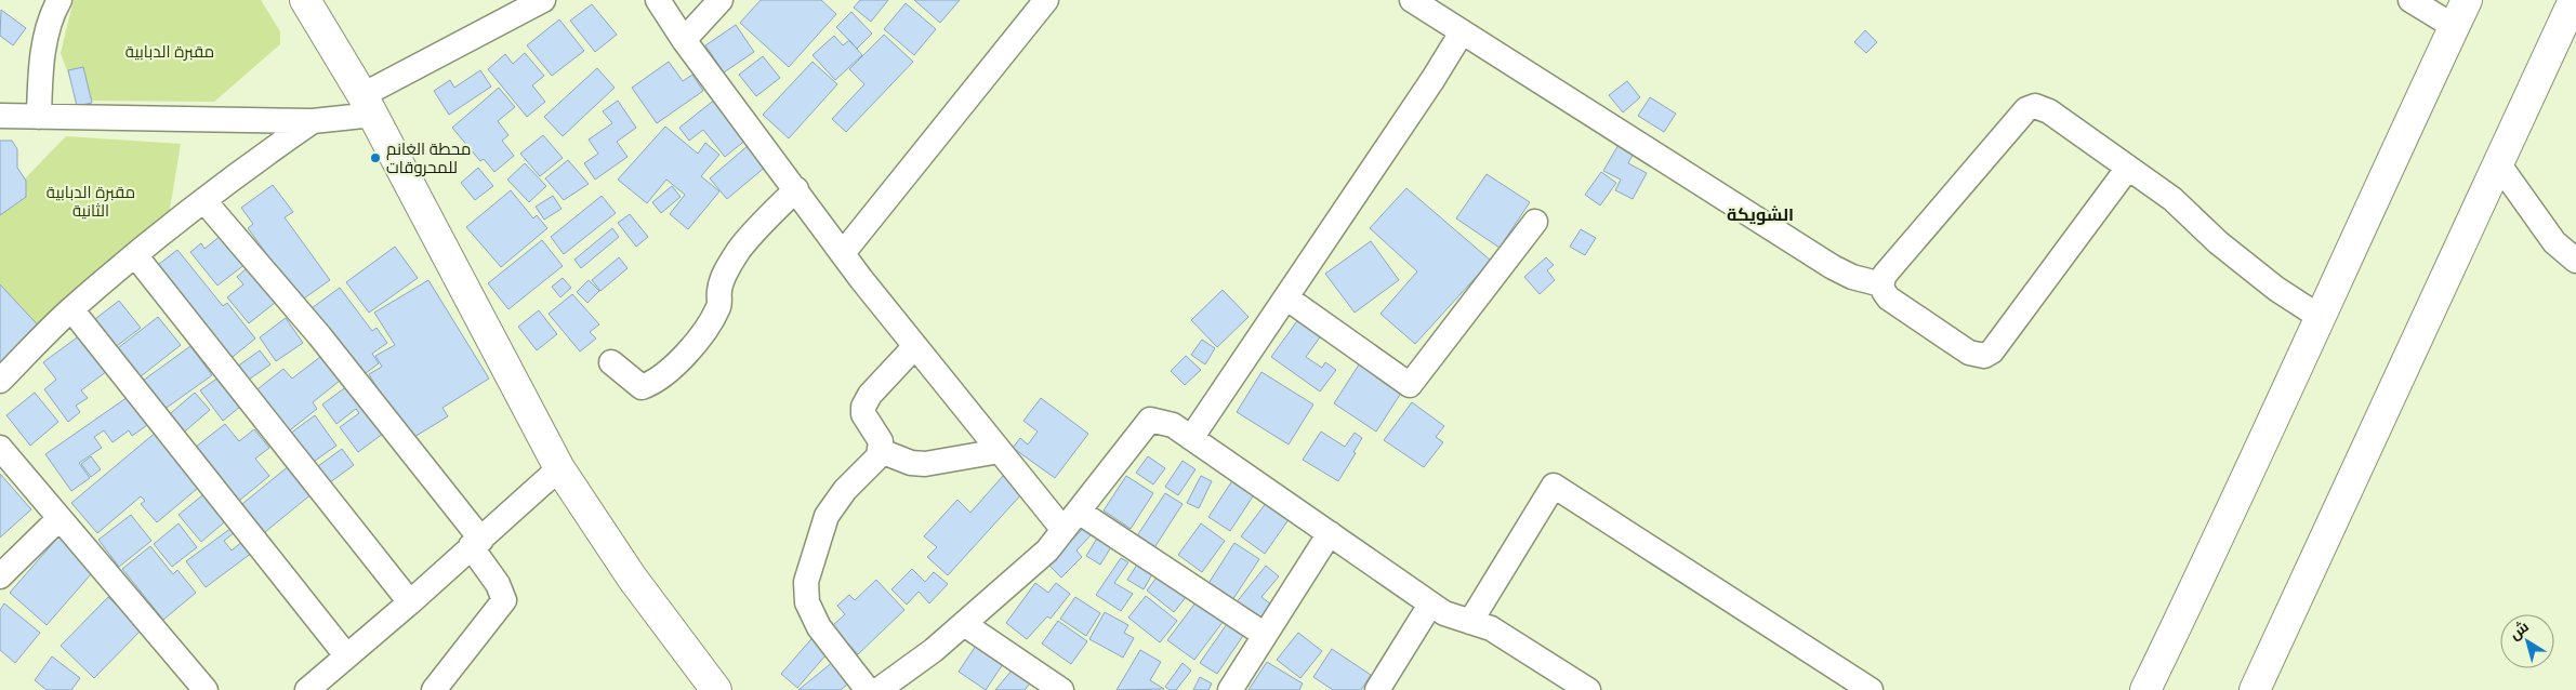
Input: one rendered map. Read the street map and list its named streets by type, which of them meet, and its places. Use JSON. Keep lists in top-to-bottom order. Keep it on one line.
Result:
{"districts":["الشويكة"],"parks":["مقبرة الدبابية","مقبرة الدبابية الثانية"],"places":["محطة الغانم للمحروقات"],"north":"top left"}
